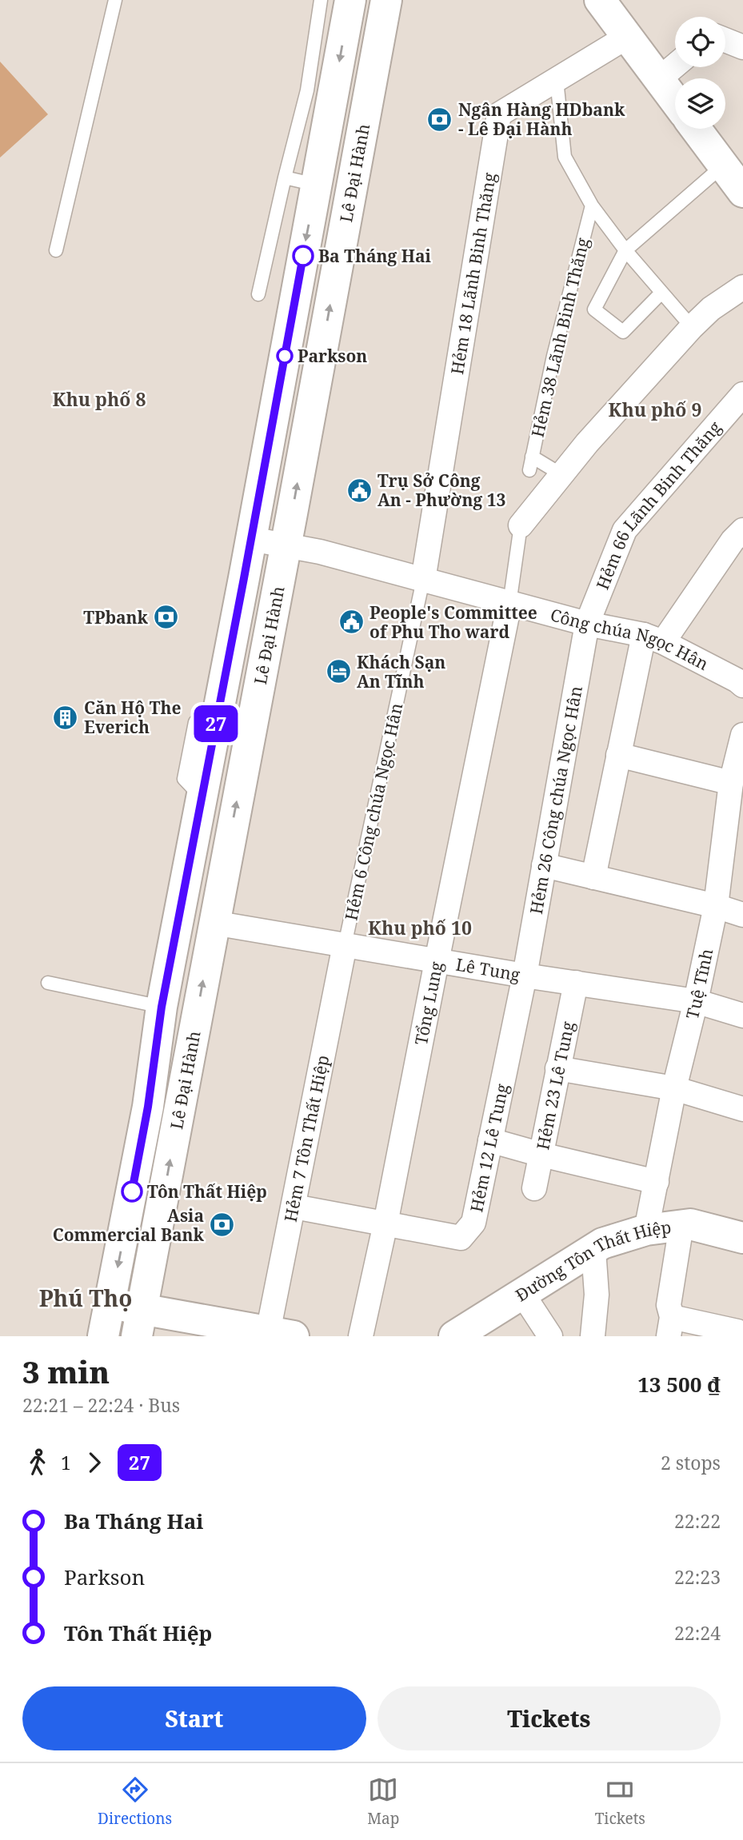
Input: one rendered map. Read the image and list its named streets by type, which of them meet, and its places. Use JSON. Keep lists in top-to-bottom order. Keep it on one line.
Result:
{"streets":{"main road":["Lê Đại Hành","Đường Tôn Thất Hiệp"],"street":["Hẻm 18 Lãnh Binh Thăng","Hẻm 66 Lãnh Binh Thăng","Công chúa Ngọc Hân","Hẻm 26 Công chúa Ngọc Hân","Lê Tung","Tuệ Tĩnh","Tổng Lung","Hẻm 23 Lê Tung","Hẻm 7 Tôn Thất Hiệp","Hẻm 12 Lê Tung"],"lane":["Hẻm 38 Lãnh Binh Thăng","Hẻm 6 Công chúa Ngọc Hân"]},"crossings":[["Lê Đại Hành","Công chúa Ngọc Hân"],["Lê Đại Hành","Lê Tung"],["Hẻm 18 Lãnh Binh Thăng","Hẻm 38 Lãnh Binh Thăng"],["Hẻm 18 Lãnh Binh Thăng","Công chúa Ngọc Hân"],["Hẻm 18 Lãnh Binh Thăng","Hẻm 6 Công chúa Ngọc Hân"],["Hẻm 66 Lãnh Binh Thăng","Công chúa Ngọc Hân"],["Hẻm 66 Lãnh Binh Thăng","Hẻm 26 Công chúa Ngọc Hân"],["Công chúa Ngọc Hân","Hẻm 26 Công chúa Ngọc Hân"],["Công chúa Ngọc Hân","Hẻm 6 Công chúa Ngọc Hân"],["Công chúa Ngọc Hân","Tổng Lung"],["Hẻm 26 Công chúa Ngọc Hân","Lê Tung"],["Hẻm 26 Công chúa Ngọc Hân","Hẻm 12 Lê Tung"],["Hẻm 6 Công chúa Ngọc Hân","Lê Tung"],["Hẻm 6 Công chúa Ngọc Hân","Hẻm 7 Tôn Thất Hiệp"],["Lê Tung","Tuệ Tĩnh"],["Lê Tung","Tổng Lung"],["Lê Tung","Hẻm 23 Lê Tung"],["Lê Tung","Hẻm 7 Tôn Thất Hiệp"],["Lê Tung","Hẻm 12 Lê Tung"],["Tuệ Tĩnh","Đường Tôn Thất Hiệp"],["Tổng Lung","Hẻm 12 Lê Tung"]],"districts":["Khu phố 8","Khu phố 9","Khu phố 10","Phú Thọ"],"places":{"bank":["Ngân Hàng HDbank - Lê Đại Hành","TPbank","Asia Commercial Bank"],"other":["Ba Tháng Hai","Parkson","Tôn Thất Hiệp"],"public building":["Trụ Sở Công An - Phường 13","People's Committee of Phu Tho ward"],"hotel":["Khách Sạn An Tĩnh"],"building":["Căn Hộ The Everich"]},"lines":["bus line 27"],"page":{"on_map":"27","heading":["3 min","22:21 – 22:24 · Bus","13 500 ₫"],"legs":["1","27","2 stops"],"list":[{"name":"Ba Tháng Hai","value":"22:22"},{"name":"Parkson","value":"22:23"},{"name":"Tôn Thất Hiệp","value":"22:24"}],"buttons":["Start","Tickets"],"tabs":["Directions","Map","Tickets"]}}
